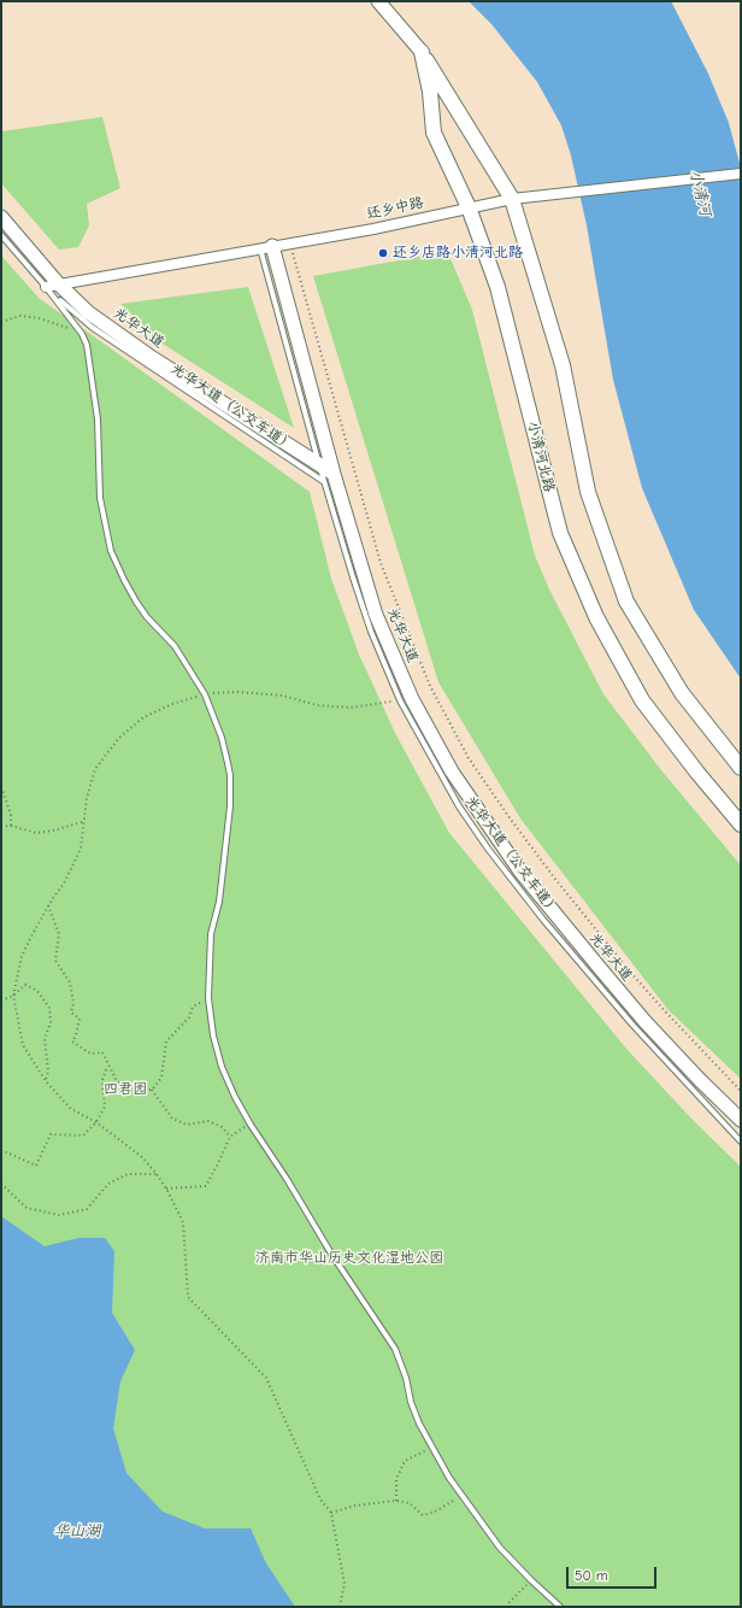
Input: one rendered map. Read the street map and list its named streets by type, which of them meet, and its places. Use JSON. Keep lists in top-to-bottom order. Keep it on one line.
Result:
{"streets":{"main road":["光华大道","小清河北路"],"street":["还乡中路"],"lane":["光华大道（公交车道）"]},"crossings":[["还乡中路","光华大道"],["还乡中路","光华大道（公交车道）"],["还乡中路","小清河北路"],["光华大道","光华大道（公交车道）"]],"water":["小清河","华山湖"],"parks":["四君园","济南市华山历史文化湿地公园"],"places":["还乡店路小清河北路"],"scale_bar":"50 m"}
